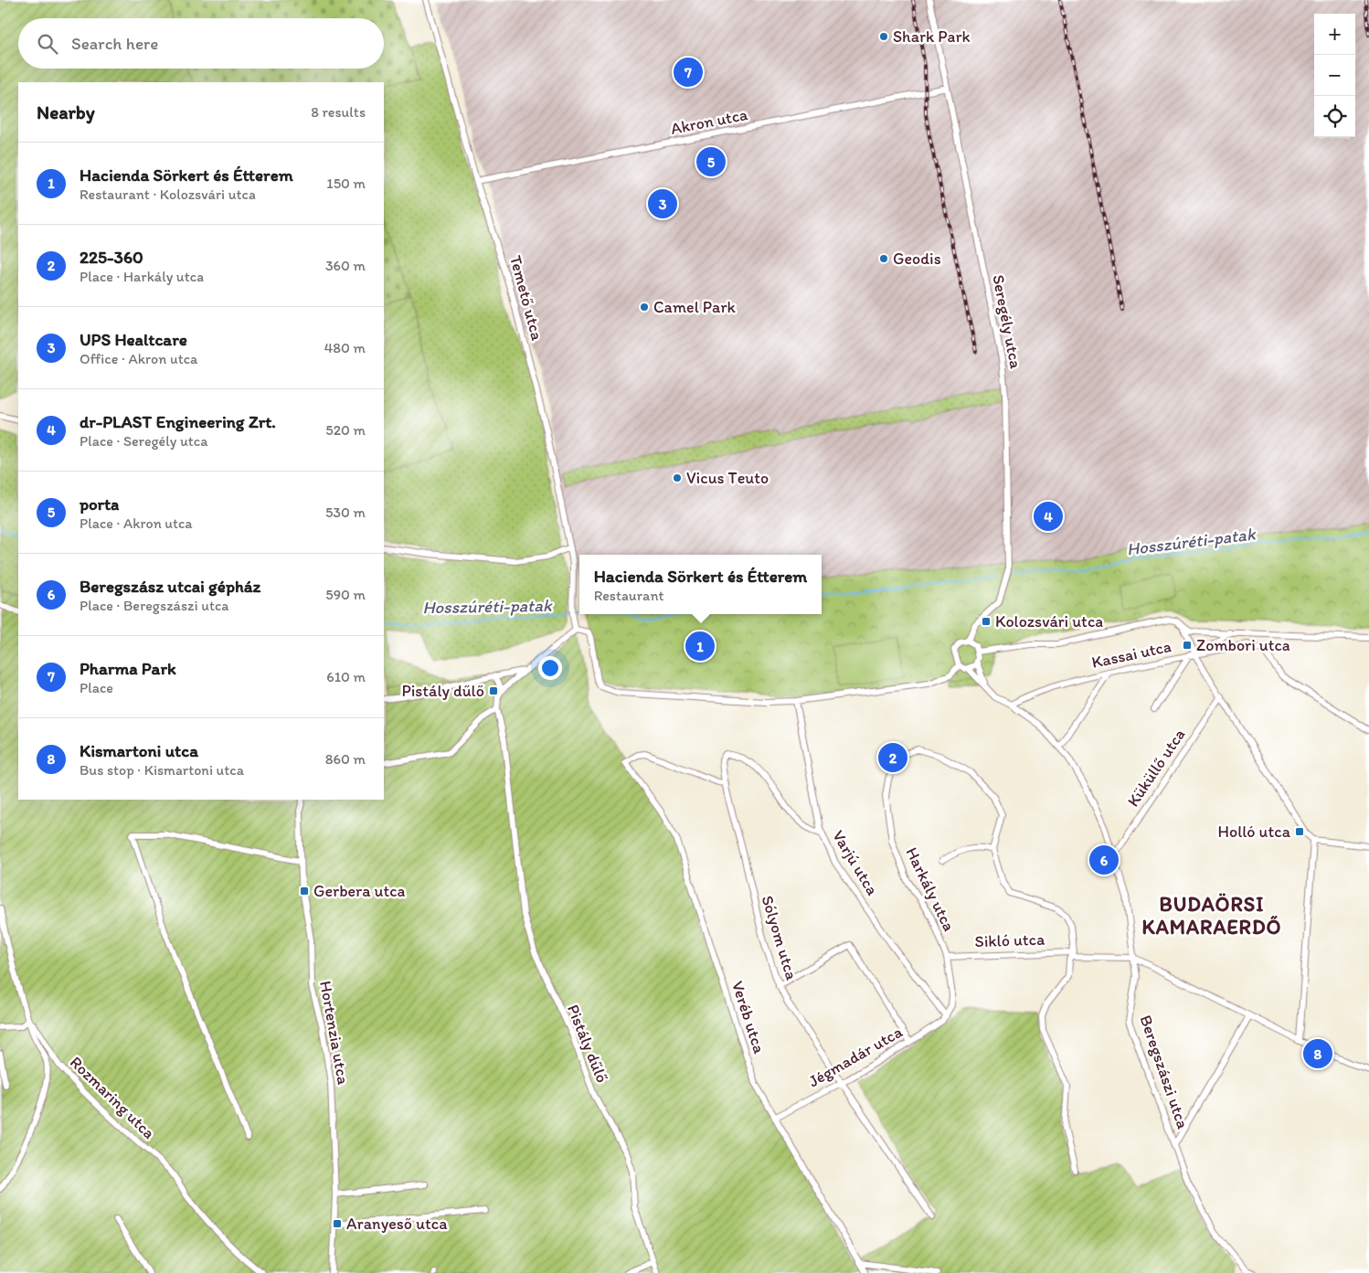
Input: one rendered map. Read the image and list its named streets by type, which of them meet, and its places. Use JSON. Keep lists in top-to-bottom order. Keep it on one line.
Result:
{"streets":{"street":["Akron utca","Temető utca","Seregély utca","Kassai utca","Küküllő utca","Varjú utca","Harkály utca","Sólyom utca","Sikló utca","Veréb utca","Hortenzia utca","Pistály dűlő","Jégmadár utca","Beregszászi utca","Rozmaring utca"]},"crossings":[["Akron utca","Temető utca"],["Akron utca","Seregély utca"],["Seregély utca","Beregszászi utca"],["Kassai utca","Beregszászi utca"],["Küküllő utca","Beregszászi utca"],["Varjú utca","Harkály utca"],["Varjú utca","Sólyom utca"],["Varjú utca","Jégmadár utca"],["Harkály utca","Sikló utca"],["Harkály utca","Jégmadár utca"],["Sólyom utca","Veréb utca"],["Sólyom utca","Jégmadár utca"],["Veréb utca","Jégmadár utca"]],"districts":["BUDAÖRSI KAMARAERDŐ"],"water":["Hosszúréti-patak"],"places":{"other":["Shark Park","Geodis","Camel Park","Vicus Teuto"],"transit":["Kolozsvári utca","Zombori utca","Pistály dűlő","Holló utca","Gerbera utca","Aranyeső utca"]},"page":{"map_buttons":["+","−"],"search":"Search here","pins":["7","5","3","4","1","2","6","8"],"heading":["Nearby","8 results"],"list":[{"mark":"1","name":"Hacienda Sörkert és Étterem","note":"Restaurant · Kolozsvári utca","value":"150 m"},{"mark":"2","name":"225-360","note":"Place · Harkály utca","value":"360 m"},{"mark":"3","name":"UPS Healtcare","note":"Office · Akron utca","value":"480 m"},{"mark":"4","name":"dr-PLAST Engineering Zrt.","note":"Place · Seregély utca","value":"520 m"},{"mark":"5","name":"porta","note":"Place · Akron utca","value":"530 m"},{"mark":"6","name":"Beregszász utcai gépház","note":"Place · Beregszászi utca","value":"590 m"},{"mark":"7","name":"Pharma Park","note":"Place","value":"610 m"},{"mark":"8","name":"Kismartoni utca","note":"Bus stop · Kismartoni utca","value":"860 m"}],"popup":["Hacienda Sörkert és Étterem","Restaurant"]}}
